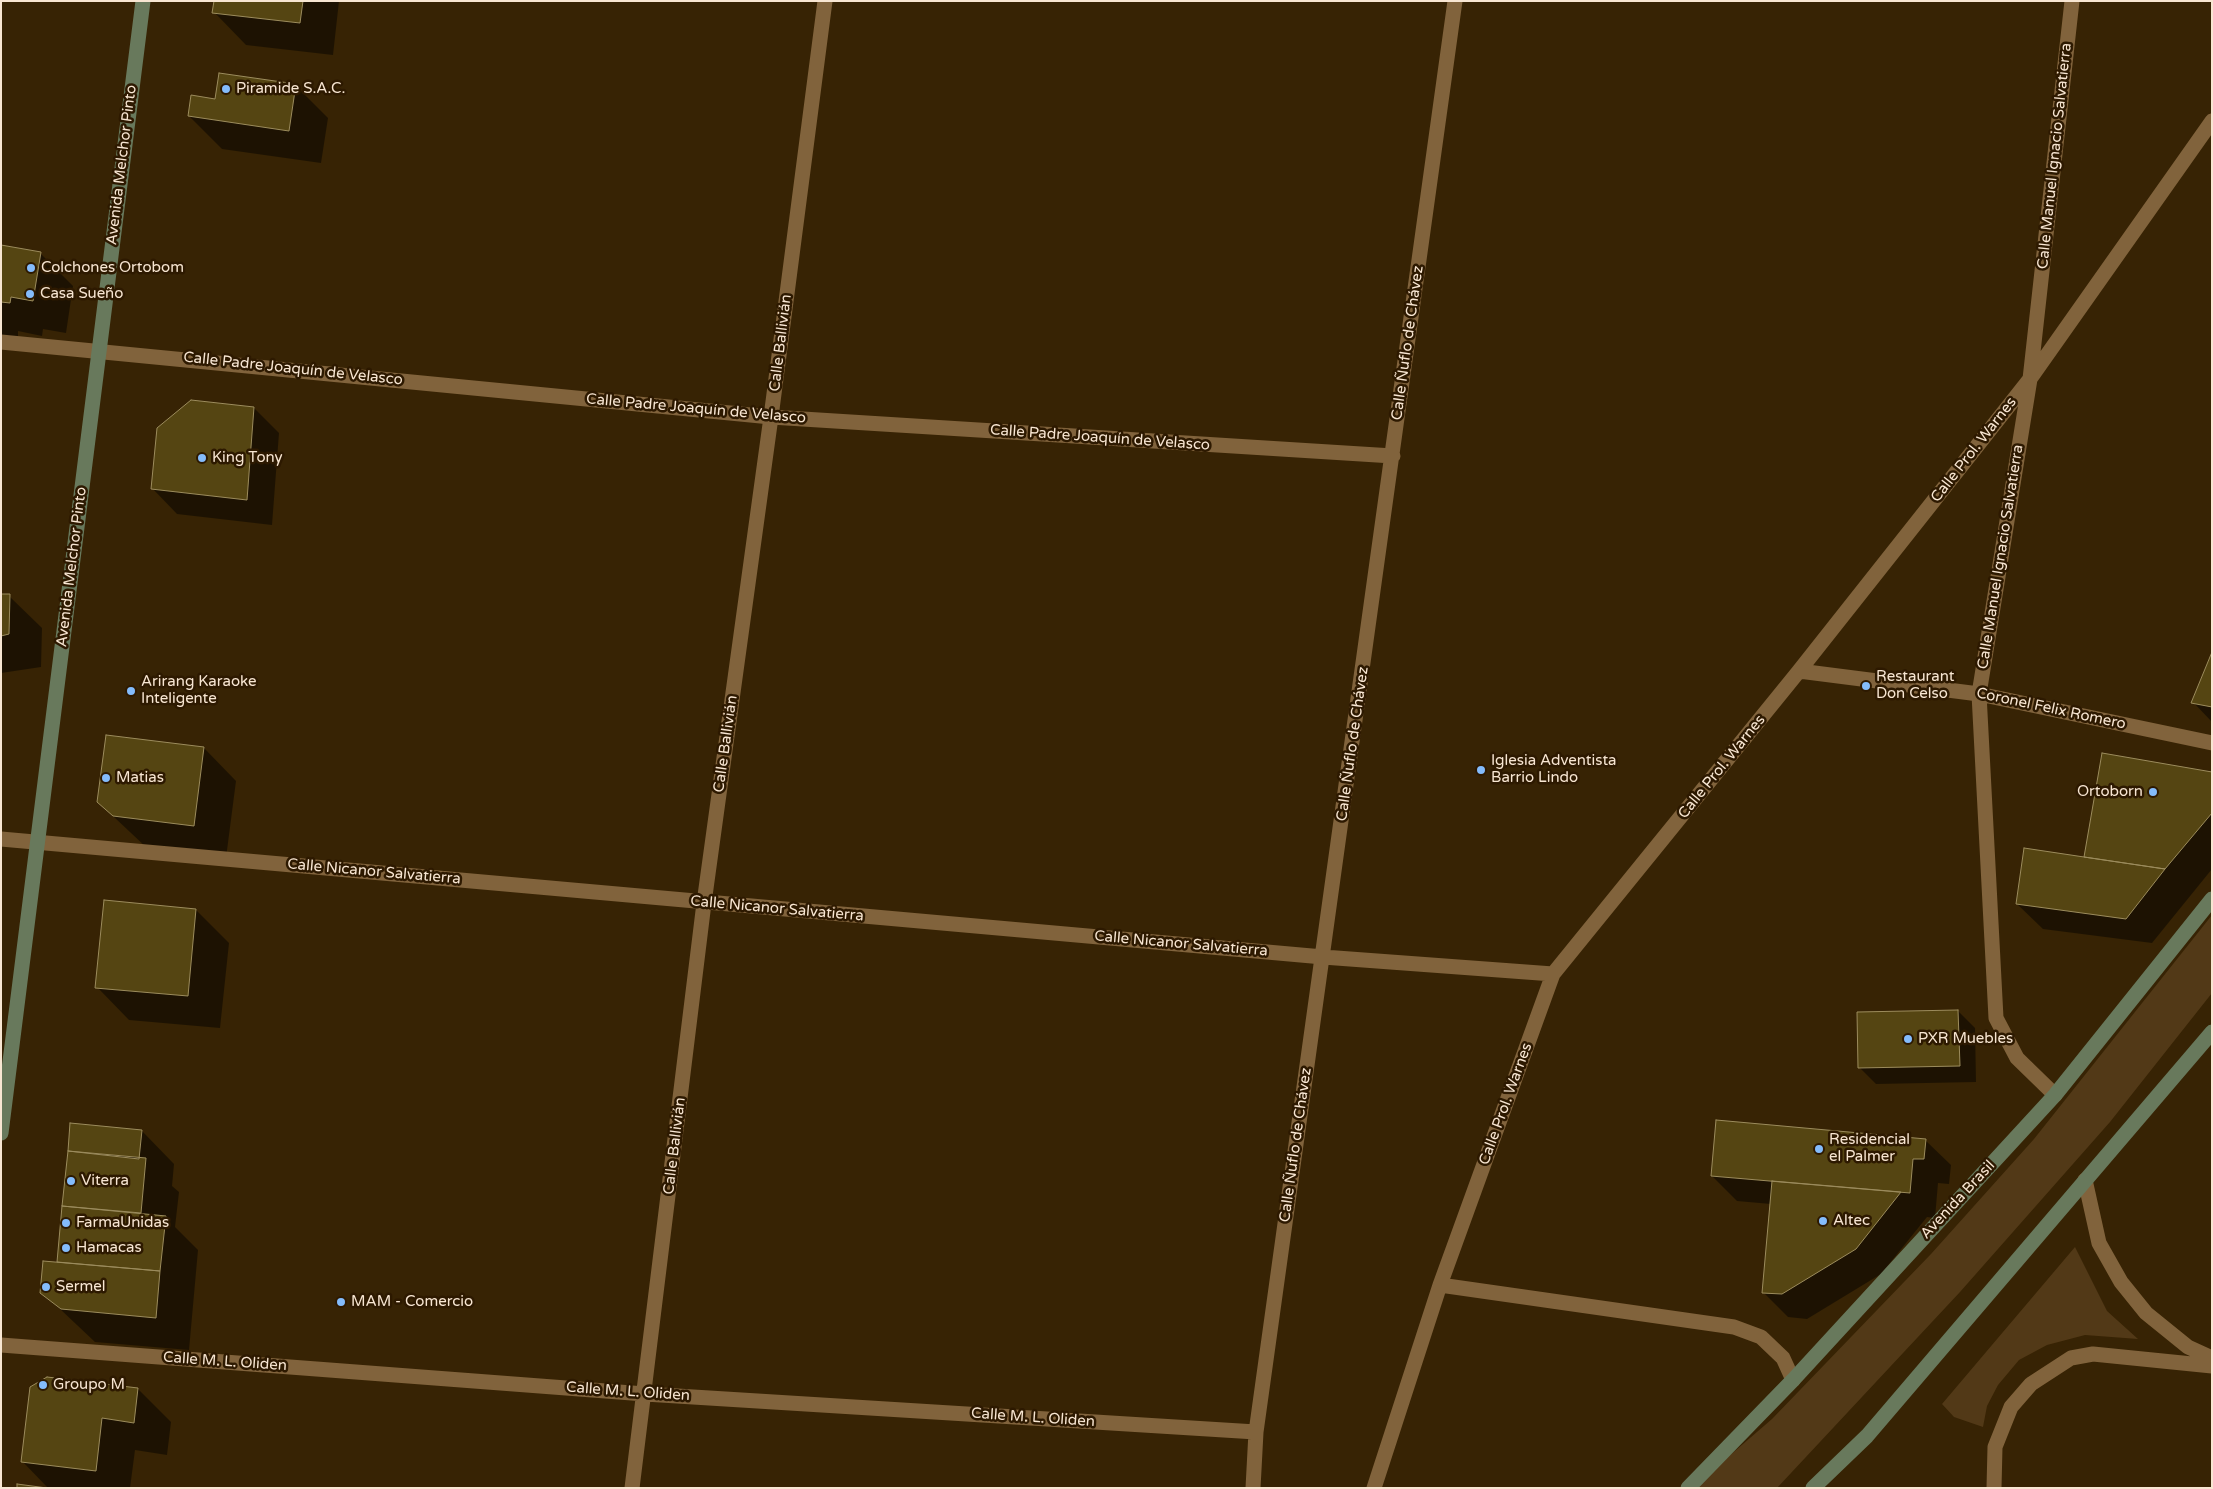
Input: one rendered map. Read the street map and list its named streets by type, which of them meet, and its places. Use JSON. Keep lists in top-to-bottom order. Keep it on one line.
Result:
{"streets":{"main road":["Avenida Melchor Pinto","Avenida Brasil"],"street":["Calle Manuel Ignacio Salvatierra","Calle Ballivián","Calle Ñuflo de Chávez","Calle Padre Joaquín de Velasco","Calle Prol. Warnes","Coronel Felix Romero","Calle Nicanor Salvatierra","Calle M. L. Oliden"]},"crossings":[["Calle Manuel Ignacio Salvatierra","Calle Prol. Warnes"],["Calle Manuel Ignacio Salvatierra","Coronel Felix Romero"],["Calle Manuel Ignacio Salvatierra","Avenida Brasil"],["Avenida Melchor Pinto","Calle Padre Joaquín de Velasco"],["Avenida Melchor Pinto","Calle Nicanor Salvatierra"],["Calle Ballivián","Calle Padre Joaquín de Velasco"],["Calle Ballivián","Calle Nicanor Salvatierra"],["Calle Ballivián","Calle M. L. Oliden"],["Calle Ñuflo de Chávez","Calle Padre Joaquín de Velasco"],["Calle Ñuflo de Chávez","Calle Nicanor Salvatierra"],["Calle Ñuflo de Chávez","Calle M. L. Oliden"],["Calle Prol. Warnes","Coronel Felix Romero"],["Calle Prol. Warnes","Calle Nicanor Salvatierra"]],"places":["Piramide S.A.C.","Colchones Ortobom","Casa Sueño","King Tony","Restaurant Don Celso","Arirang Karaoke Inteligente","Iglesia Adventista Barrio Lindo","Matias","Ortoborn","PXR Muebles","Residencial el Palmer","Viterra","Altec","FarmaUnidas","Hamacas","Sermel","MAM - Comercio","Groupo M"]}
